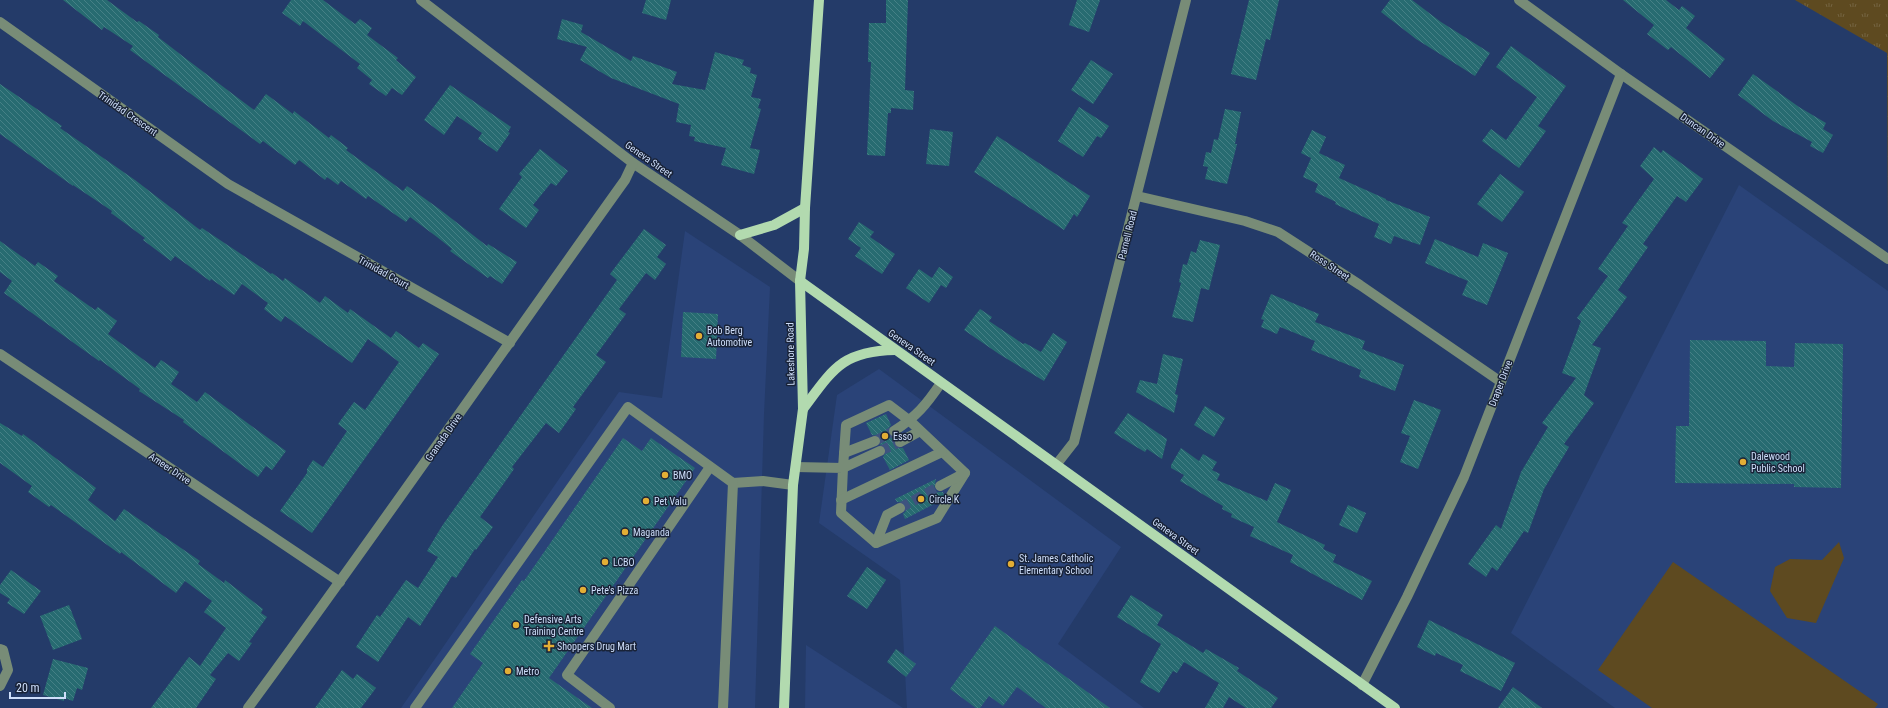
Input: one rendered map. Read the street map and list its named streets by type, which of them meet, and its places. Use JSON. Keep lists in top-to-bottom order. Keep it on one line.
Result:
{"streets":{"main road":["Geneva Street","Lakeshore Road"],"street":["Trinidad Crescent","Duncan Drive","Parnell Road","Ross Street","Trinidad Court","Draper Drive","Granada Drive","Ameer Drive"]},"crossings":[["Trinidad Crescent","Trinidad Court"],["Duncan Drive","Draper Drive"],["Geneva Street","Parnell Road"],["Geneva Street","Lakeshore Road"],["Geneva Street","Draper Drive"],["Geneva Street","Granada Drive"],["Parnell Road","Ross Street"],["Ross Street","Draper Drive"],["Trinidad Court","Granada Drive"],["Granada Drive","Ameer Drive"]],"places":{"other":["Bob Berg Automotive","Esso","Dalewood Public School","BMO","Circle K","Pet Valu","Maganda","LCBO","St. James Catholic Elementary School","Pete's Pizza","Defensive Arts Training Centre","Metro"],"health":["Shoppers Drug Mart"]},"scale_bar":"20 m"}
